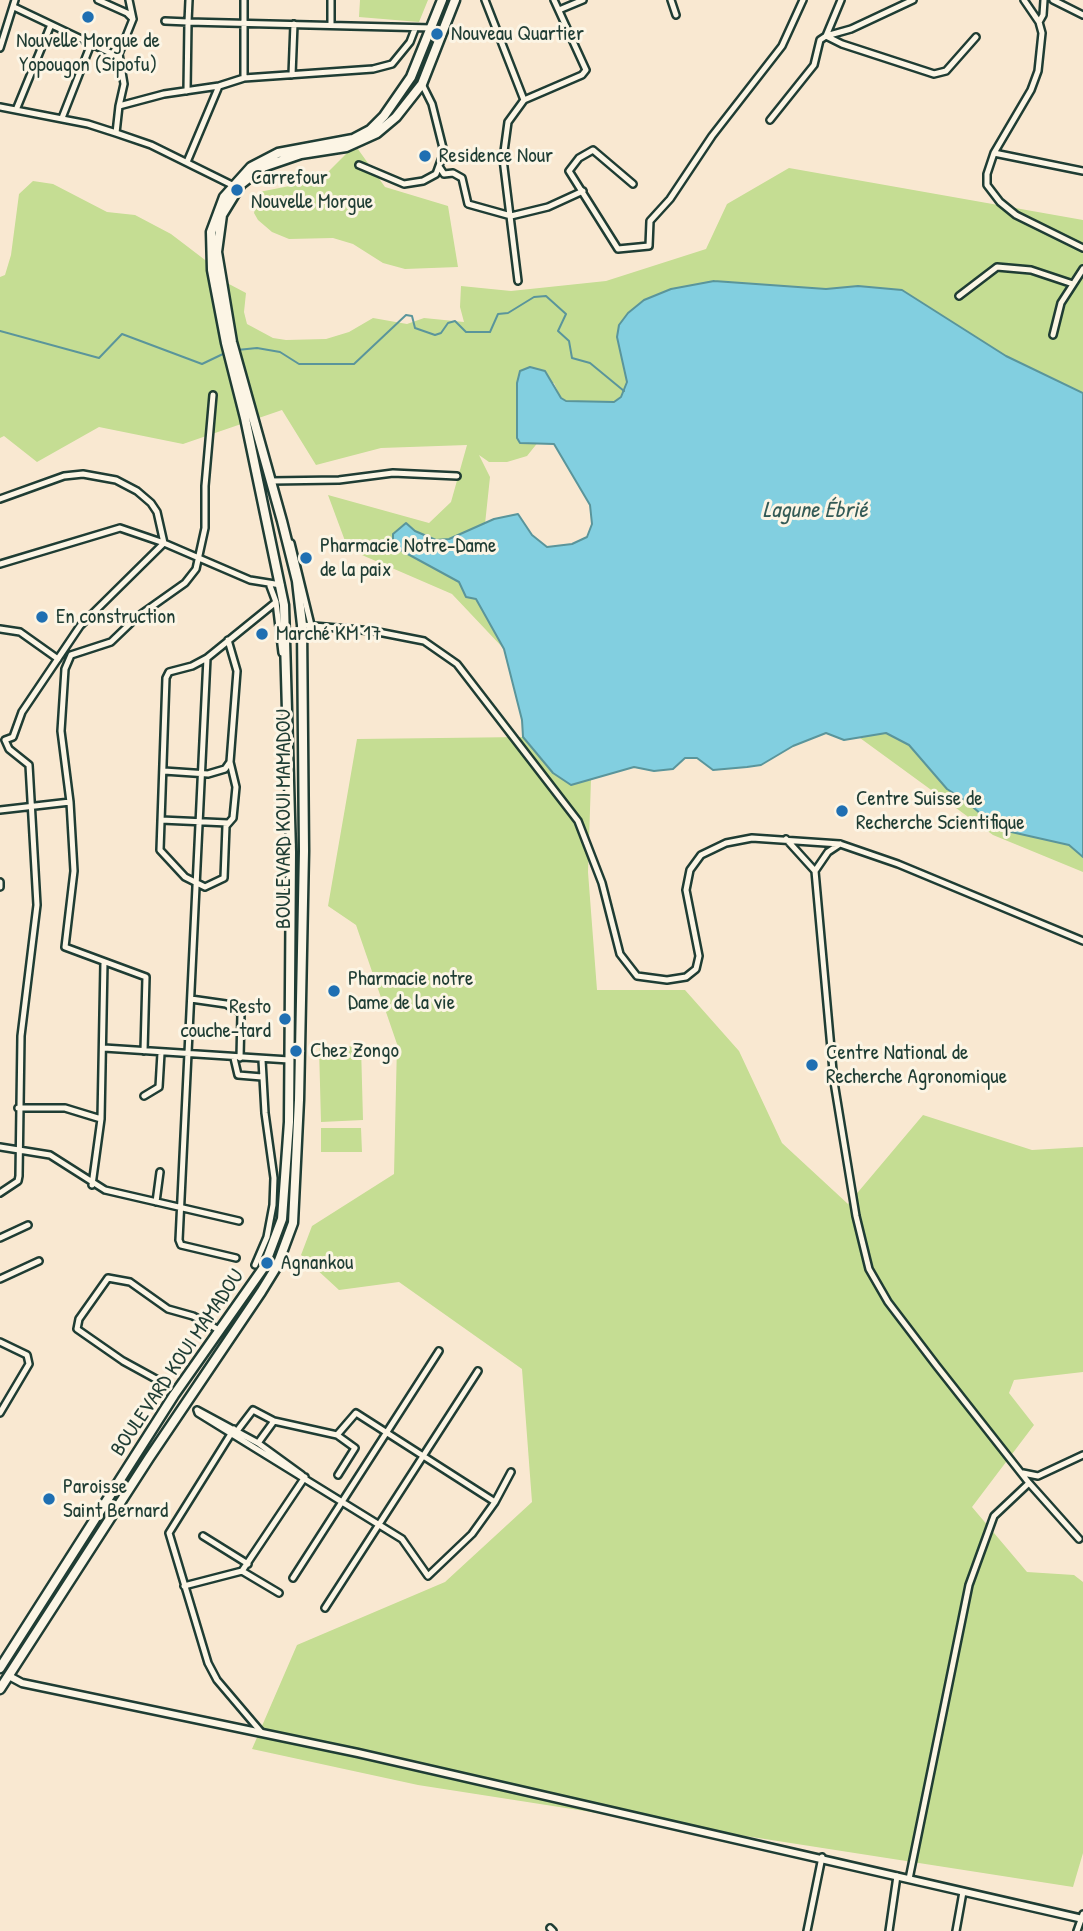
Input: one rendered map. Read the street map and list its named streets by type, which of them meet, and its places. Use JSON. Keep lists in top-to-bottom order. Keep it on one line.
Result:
{"streets":{"main road":["BOULEVARD KOUI MAMADOU"]},"water":["Lagune Ébrié"],"places":["Nouvelle Morgue de Yopougon (Sipofu)","Nouveau Quartier","Residence Nour","Carrefour Nouvelle Morgue","Pharmacie Notre-Dame de la paix","En construction","Marché KM 17","Centre Suisse de Recherche Scientifique","Pharmacie notre Dame de la vie","Resto couche-tard","Chez Zongo","Centre National de Recherche Agronomique","Agnankou","Paroisse Saint Bernard"]}
